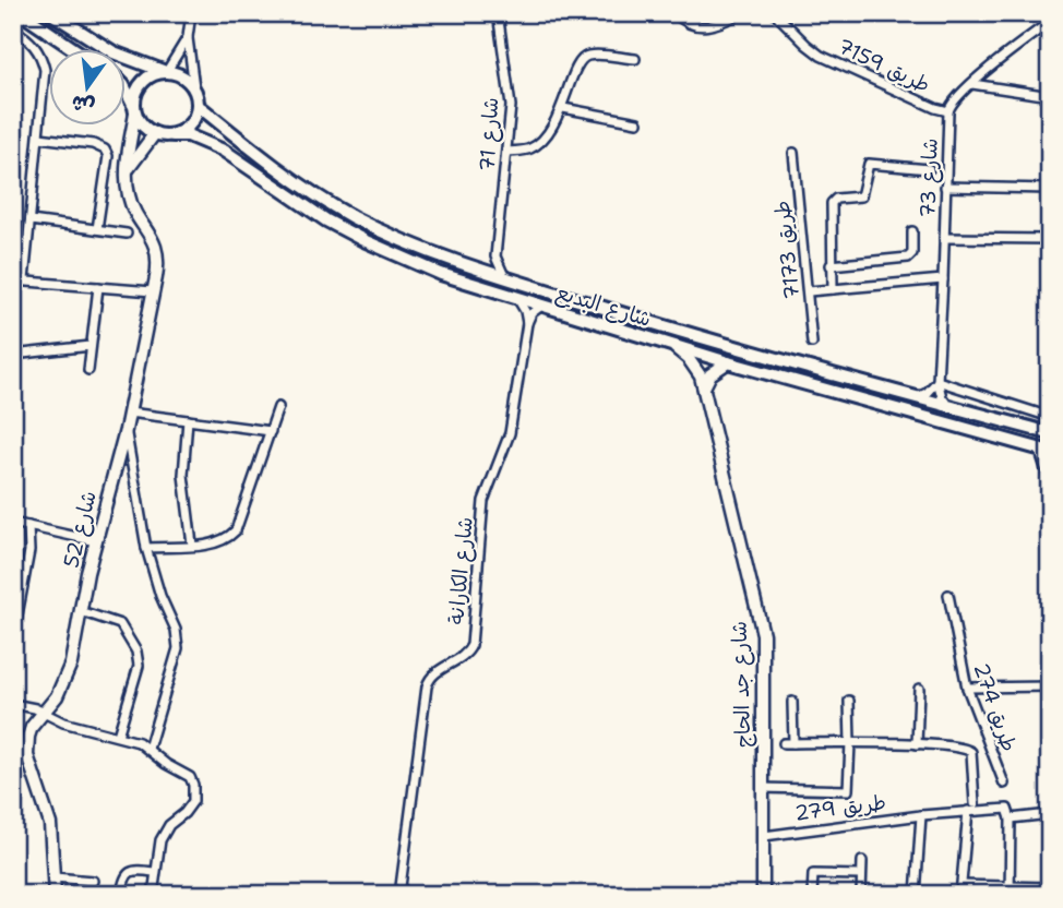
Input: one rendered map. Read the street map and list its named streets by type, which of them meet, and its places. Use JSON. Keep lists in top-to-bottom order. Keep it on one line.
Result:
{"streets":{"main road":["شارع البديع"],"street":["طريق 7159","شارع 71","شارع 73","طريق 7173","شارع 52","شارع الكارانة","شارع جد الحاج","طريق 274","طريق 279"]},"crossings":[["طريق 7159","شارع 73"],["شارع 73","شارع البديع"],["شارع البديع","شارع 52"],["شارع البديع","شارع الكارانة"],["شارع البديع","شارع جد الحاج"],["شارع جد الحاج","طريق 279"]],"north":"bottom"}
